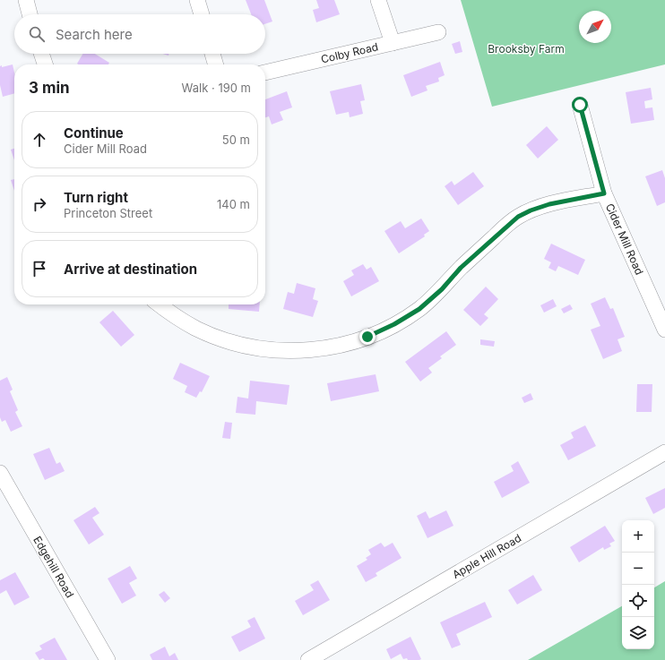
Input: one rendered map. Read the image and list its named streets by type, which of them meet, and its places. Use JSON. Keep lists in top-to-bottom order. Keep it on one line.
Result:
{"streets":{"street":["Colby Road","Cider Mill Road","Apple Hill Road","Edgehill Road"]},"parks":["Brooksby Farm"],"north":"top right","page":{"search":"Search here","heading":["3 min","Walk · 190 m"],"list":[["Continue","Cider Mill Road","50 m"],["Turn right","Princeton Street","140 m"],"Arrive at destination"],"map_buttons":["+","−"]}}
